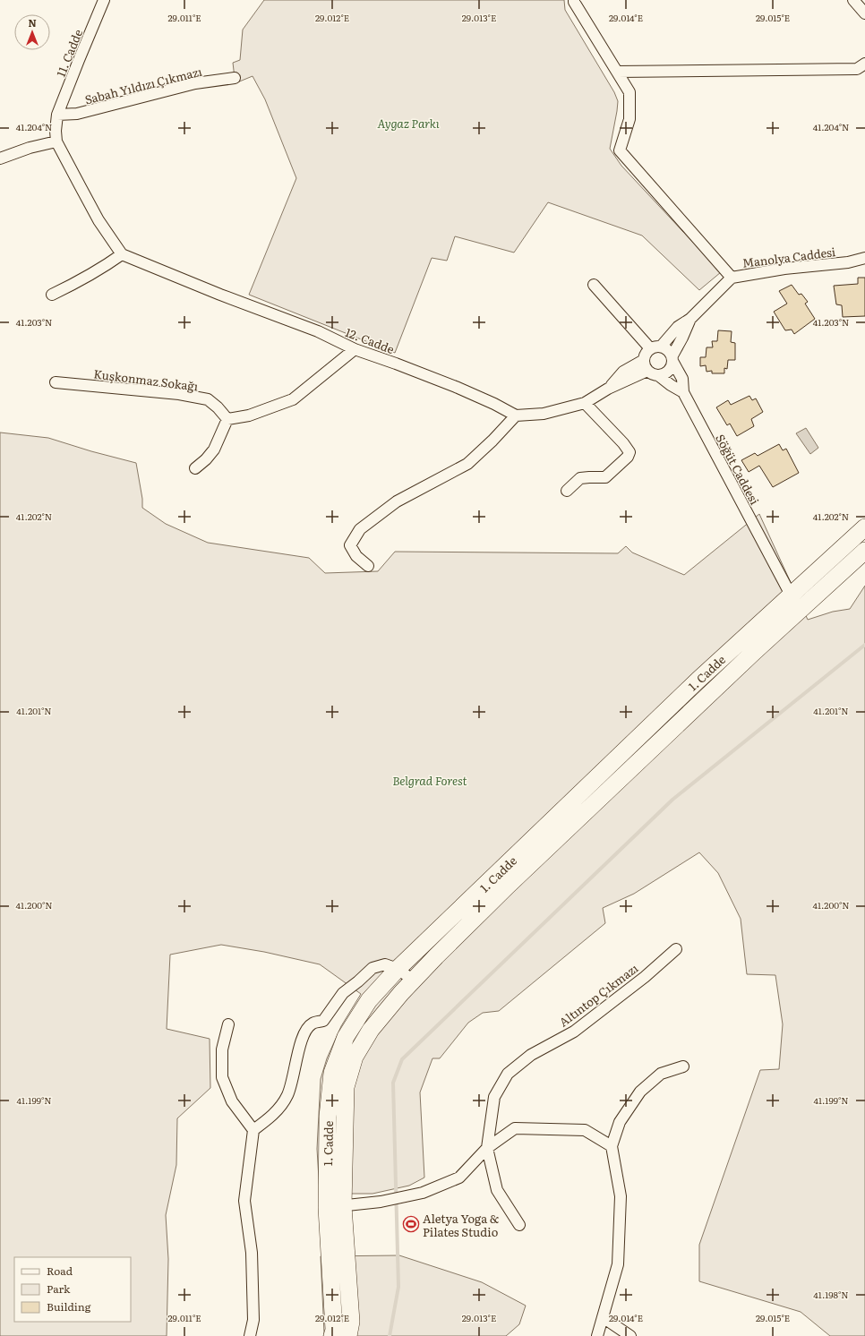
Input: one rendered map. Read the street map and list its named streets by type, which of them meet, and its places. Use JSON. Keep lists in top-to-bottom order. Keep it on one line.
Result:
{"streets":{"main road":["1. Cadde"],"street":["11. Cadde","Sabah Yıldızı Çıkmazı","Manolya Caddesi","12. Cadde","Kuşkonmaz Sokağı","Söğüt Caddesi","Altıntop Çıkmazı"]},"crossings":[["11. Cadde","Sabah Yıldızı Çıkmazı"],["Söğüt Caddesi","1. Cadde"]],"parks":["Aygaz Parkı","Belgrad Forest"],"places":{"sports":["Aletya Yoga & Pilates Studio"]},"legend":["Road","Park","Building"],"north":"top","coordinates":["29.011°E","29.012°E","29.013°E","29.014°E","29.015°E","41.204°N","41.203°N","41.202°N","41.201°N","41.200°N","41.199°N","41.198°N"]}
